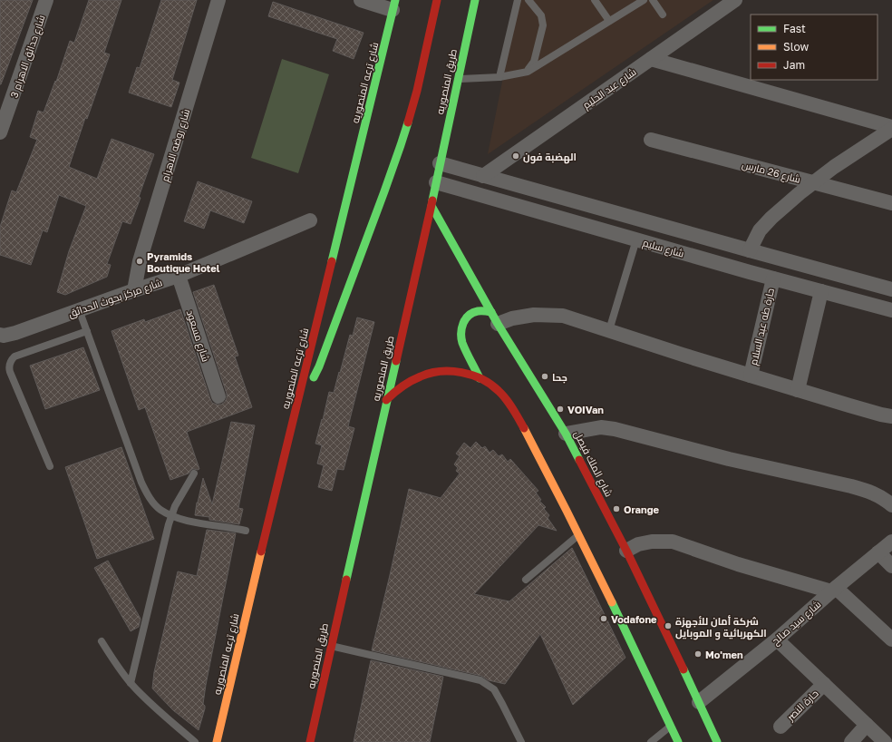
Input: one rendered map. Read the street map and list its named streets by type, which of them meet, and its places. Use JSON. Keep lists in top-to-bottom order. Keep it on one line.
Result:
{"streets":{"main road":["طريق المنصوريه","شارع ترعه المنصوريه","شارع الملك فيصل"],"street":["شارع حدائق الاهرام 3","شارع عبد الحليم","شارع روضه الاهرام","شارع 26 مارس","شارع سليم","شارع مركز بحوث الحدائق","حارة طه عبد السلام","شارع مسعود","شارع سيد صالح","حارة النصر"]},"crossings":[["طريق المنصوريه","شارع سليم"],["طريق المنصوريه","شارع الملك فيصل"],["شارع عبد الحليم","شارع سليم"],["شارع روضه الاهرام","شارع مركز بحوث الحدائق"],["شارع سليم","حارة طه عبد السلام"],["شارع مركز بحوث الحدائق","شارع مسعود"],["شارع الملك فيصل","شارع سيد صالح"]],"places":["الهضبة فون","Pyramids Boutique Hotel","جحا","VOIVan","Orange","Vodafone","شركة أمان للأجهزة الكهربائية و الموبايل","Mo'men"],"legend":["Fast","Slow","Jam"]}
